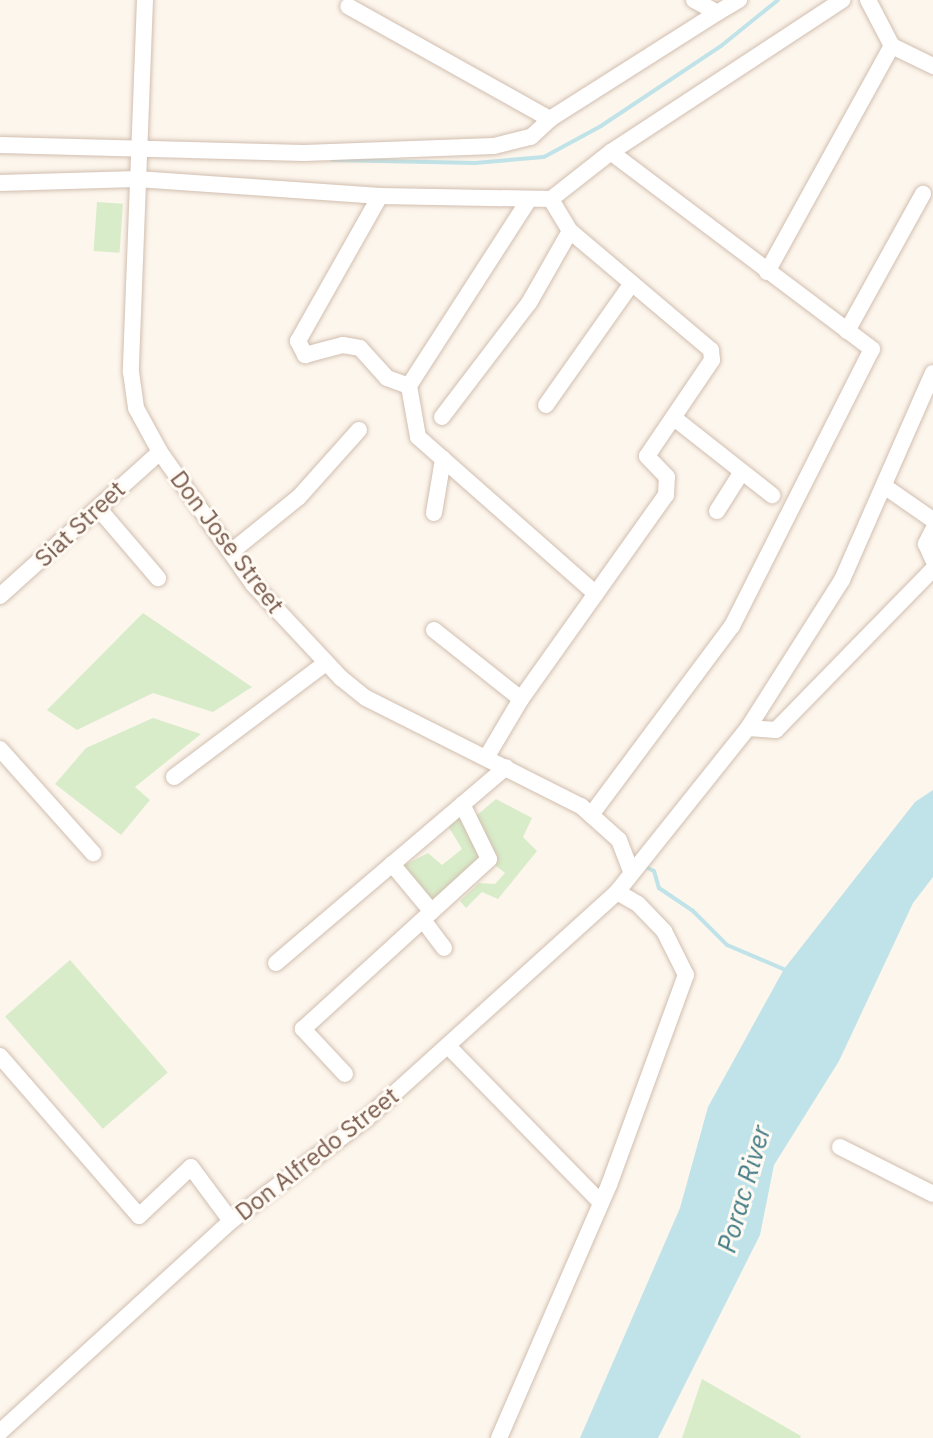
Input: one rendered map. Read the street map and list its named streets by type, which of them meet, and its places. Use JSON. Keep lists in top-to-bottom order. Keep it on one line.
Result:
{"streets":{"street":["Siat Street","Don Jose Street","Don Alfredo Street"]},"crossings":[["Siat Street","Don Jose Street"],["Don Jose Street","Don Alfredo Street"]],"water":["Porac River"]}
